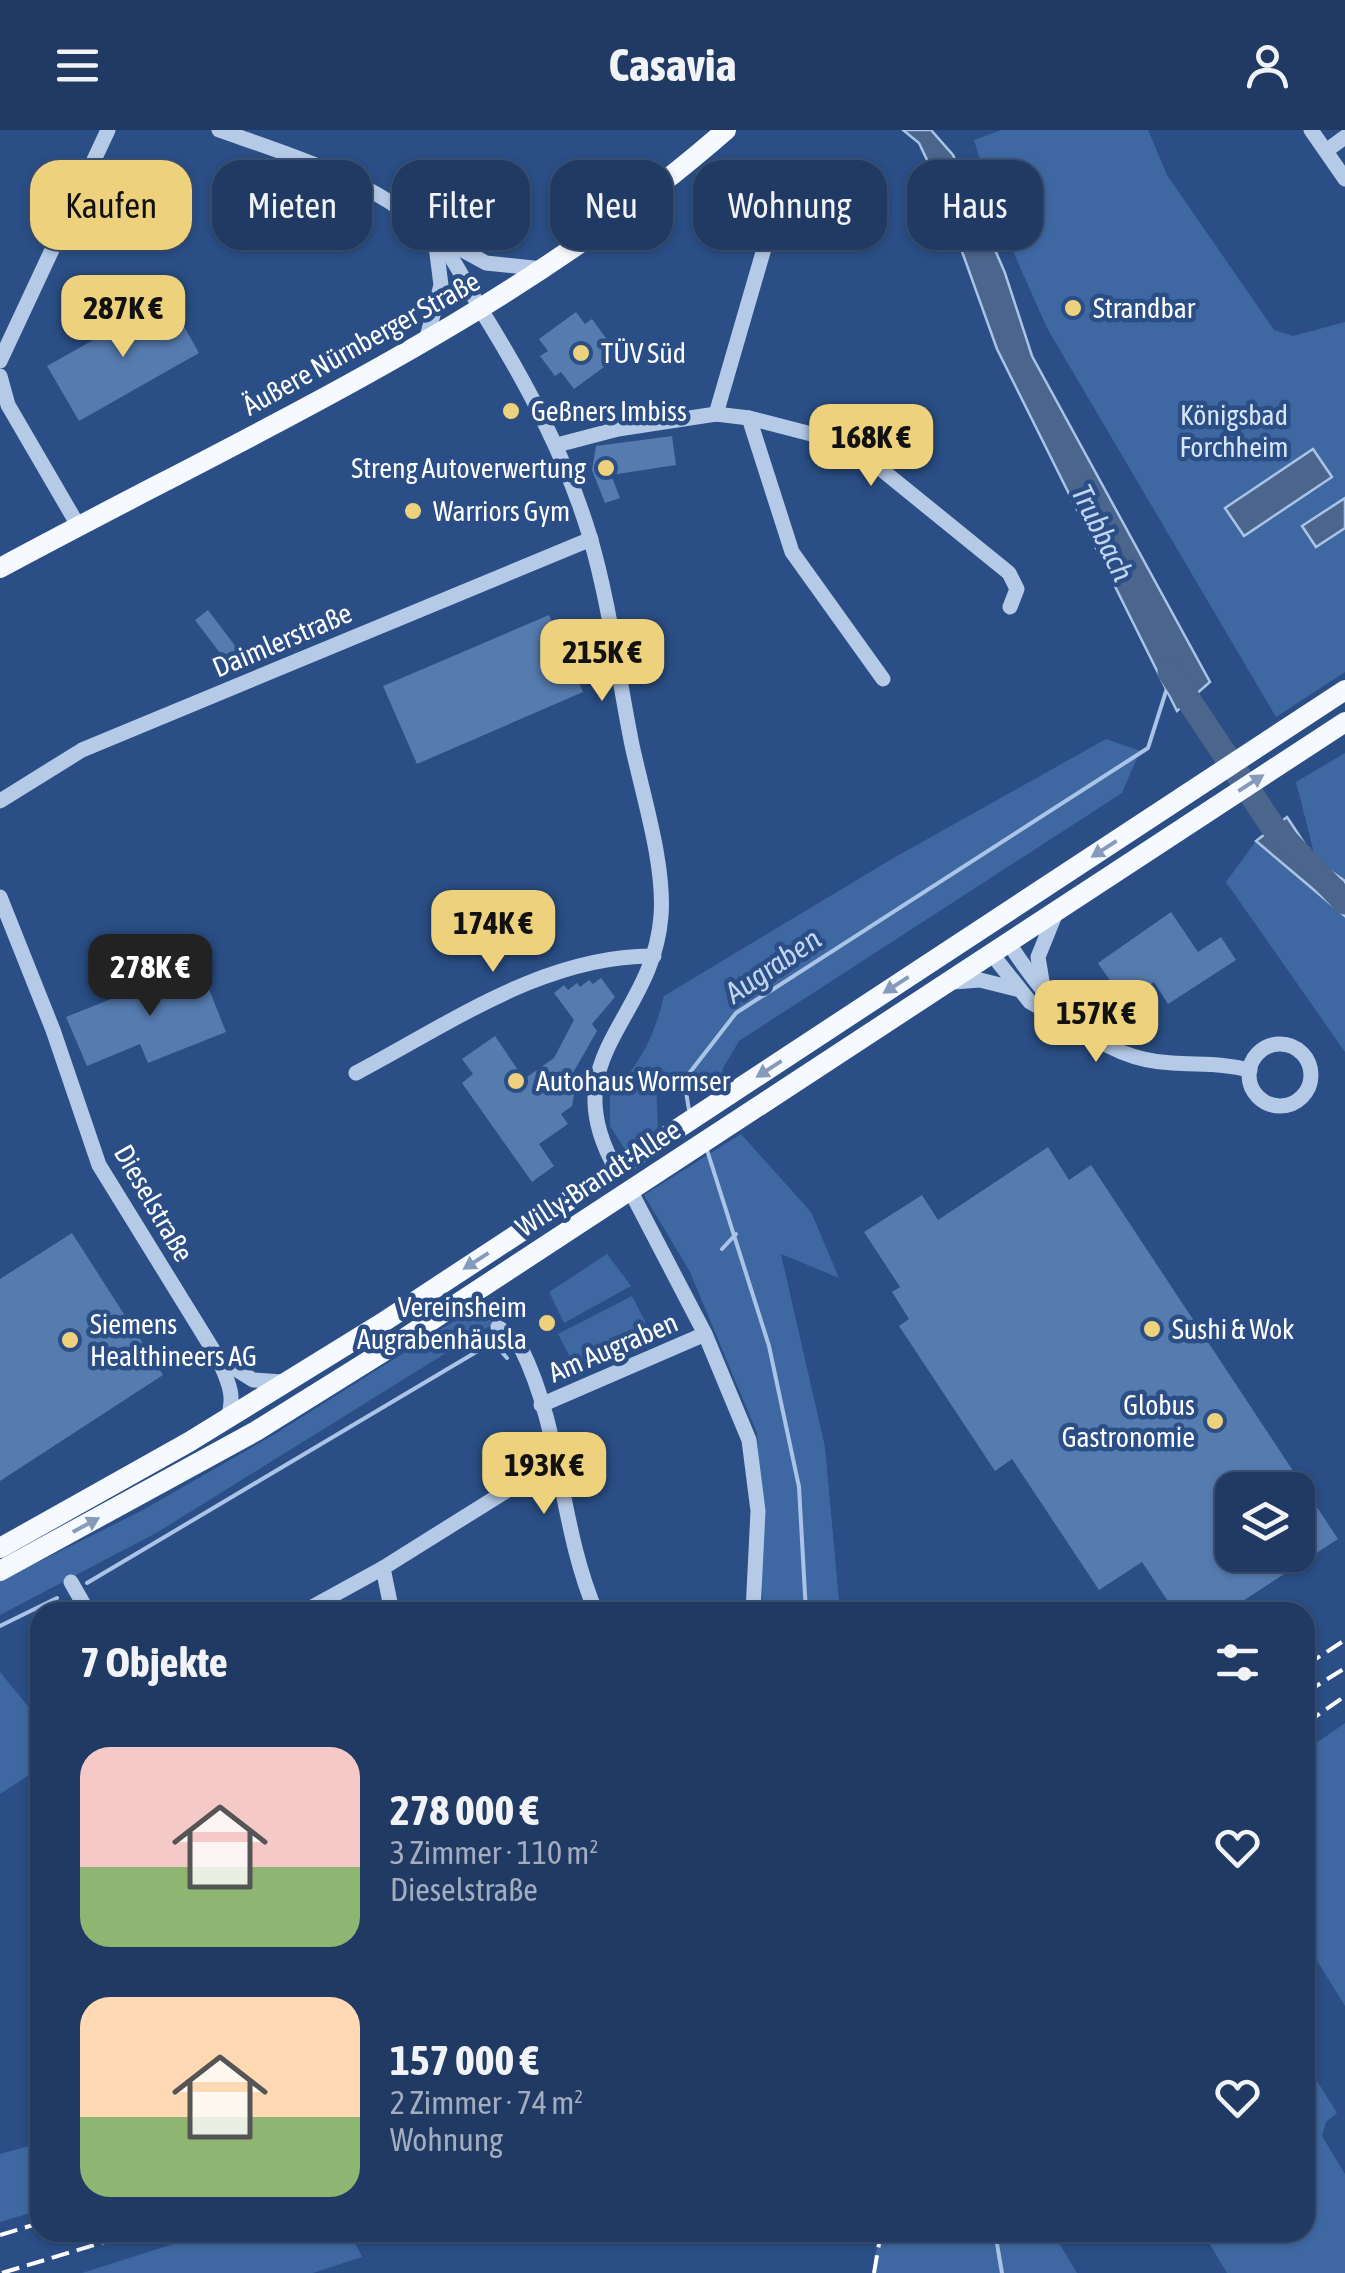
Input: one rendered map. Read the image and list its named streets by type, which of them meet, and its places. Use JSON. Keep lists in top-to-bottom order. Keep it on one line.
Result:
{"streets":{"main road":["Äußere Nürnberger Straße","Willy-Brandt-Allee"],"street":["Daimlerstraße","Dieselstraße","Am Augraben"]},"crossings":[["Willy-Brandt-Allee","Dieselstraße"],["Willy-Brandt-Allee","Am Augraben"]],"water":["Trubbach","Augraben"],"parks":["Königsbad Forchheim"],"places":["Strandbar","TÜV Süd","Geßners Imbiss","Streng Autoverwertung","Warriors Gym","Autohaus Wormser","Vereinsheim Augrabenhäusla","Sushi & Wok","Siemens Healthineers AG","Globus Gastronomie"],"page":{"header":"Casavia","chip":["Kaufen","Mieten","Filter","Neu","Wohnung","Haus"],"price":["287K €","168K €","215K €","174K €","278K €","157K €","193K €"],"heading":"7 Objekte","list":[{"name":"278 000 €","note":"3 Zimmer · 110 m² · Dieselstraße"},{"name":"157 000 €","note":"2 Zimmer · 74 m² · Wohnung"}]}}
